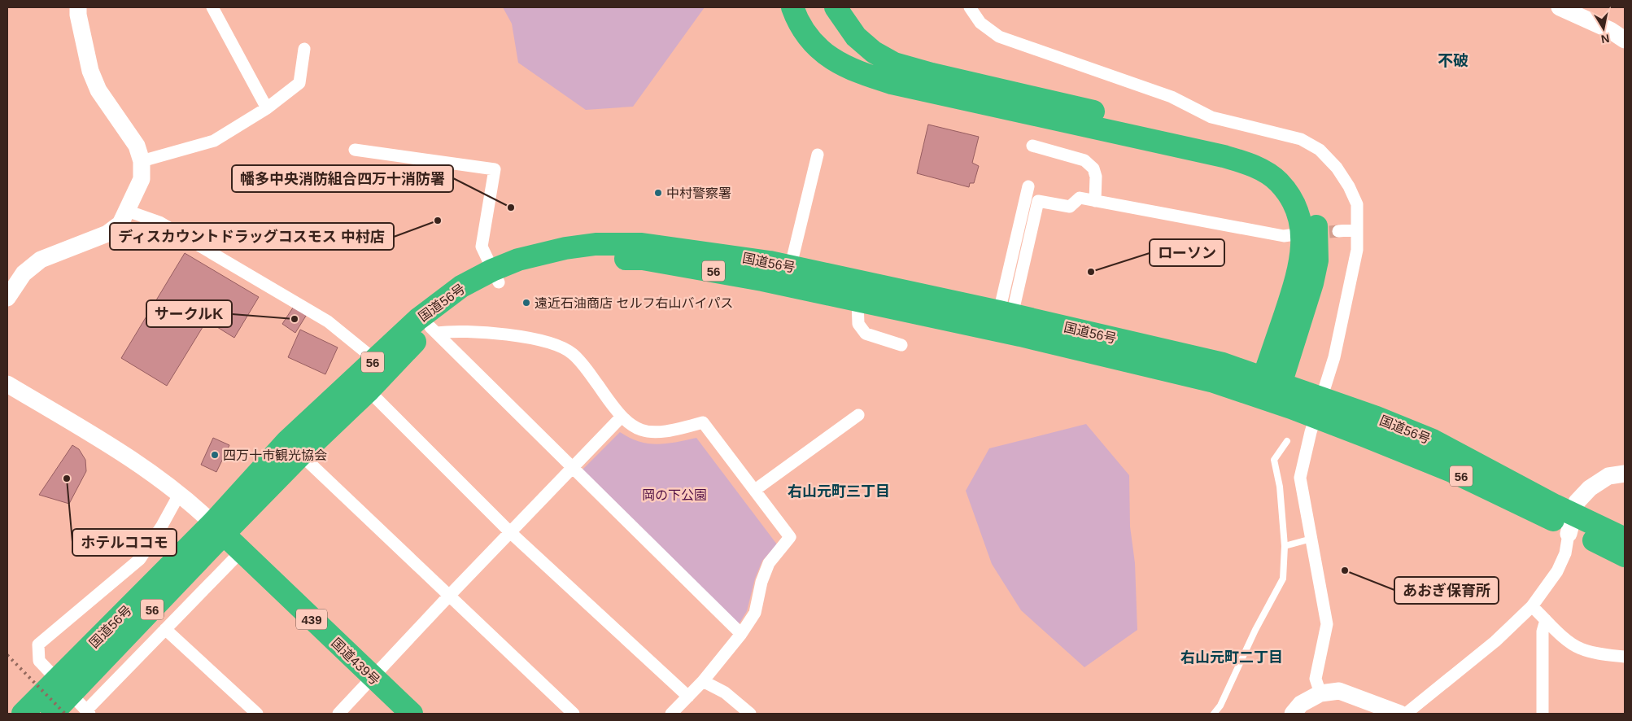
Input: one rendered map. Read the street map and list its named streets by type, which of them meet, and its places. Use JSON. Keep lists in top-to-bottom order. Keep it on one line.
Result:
{"streets":{"highway":["国道56号","56","439","国道439号"]},"crossings":[["国道56号","国道439号"]],"districts":["不破","右山元町三丁目","右山元町二丁目"],"parks":["岡の下公園"],"places":["中村警察署","幡多中央消防組合四万十消防署","ディスカウントドラッグコスモス 中村店","ローソン","遠近石油商店 セルフ右山バイパス","サークルK","四万十市観光協会","ホテルココモ","あおぎ保育所"],"north":"bottom"}
